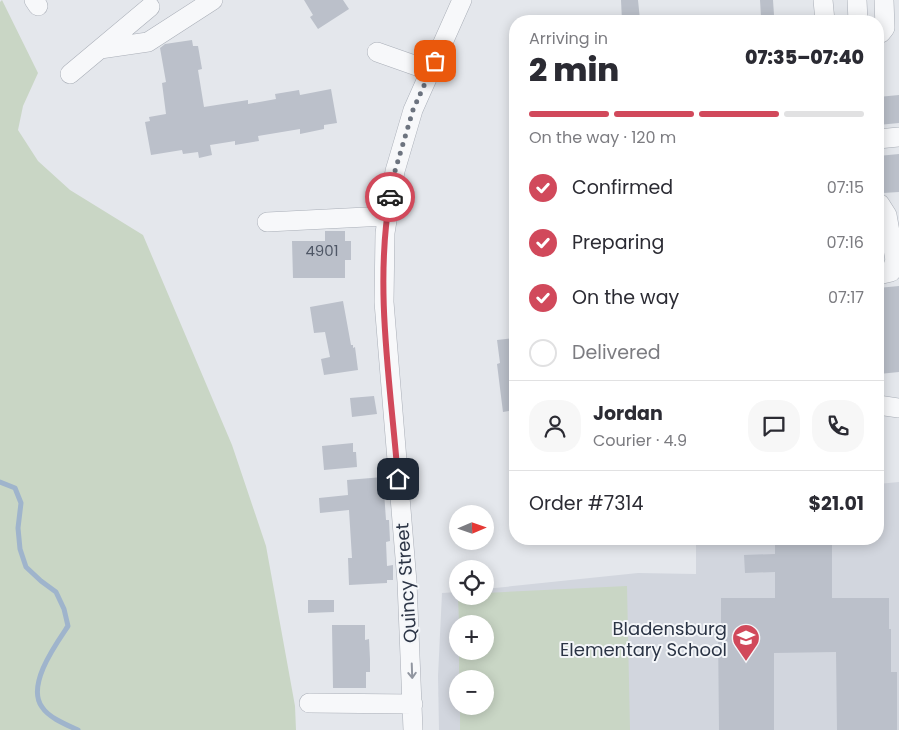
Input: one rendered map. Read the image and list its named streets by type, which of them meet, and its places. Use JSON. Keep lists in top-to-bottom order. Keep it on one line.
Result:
{"streets":{"street":["Quincy Street"]},"one_way":["Quincy Street"],"places":{"school or university":["Bladensburg Elementary School"]},"house_numbers":["4901"],"north":"right","page":{"heading":["2 min","Arriving in","07:35–07:40"],"panel":["Jordan","Courier · 4.9","Order #7314","$21.01"],"bar":"On the way · 120 m","list":[["Confirmed","07:15"],["Preparing","07:16"],["On the way","07:17"],"Delivered"],"map_buttons":["+","−"]}}
